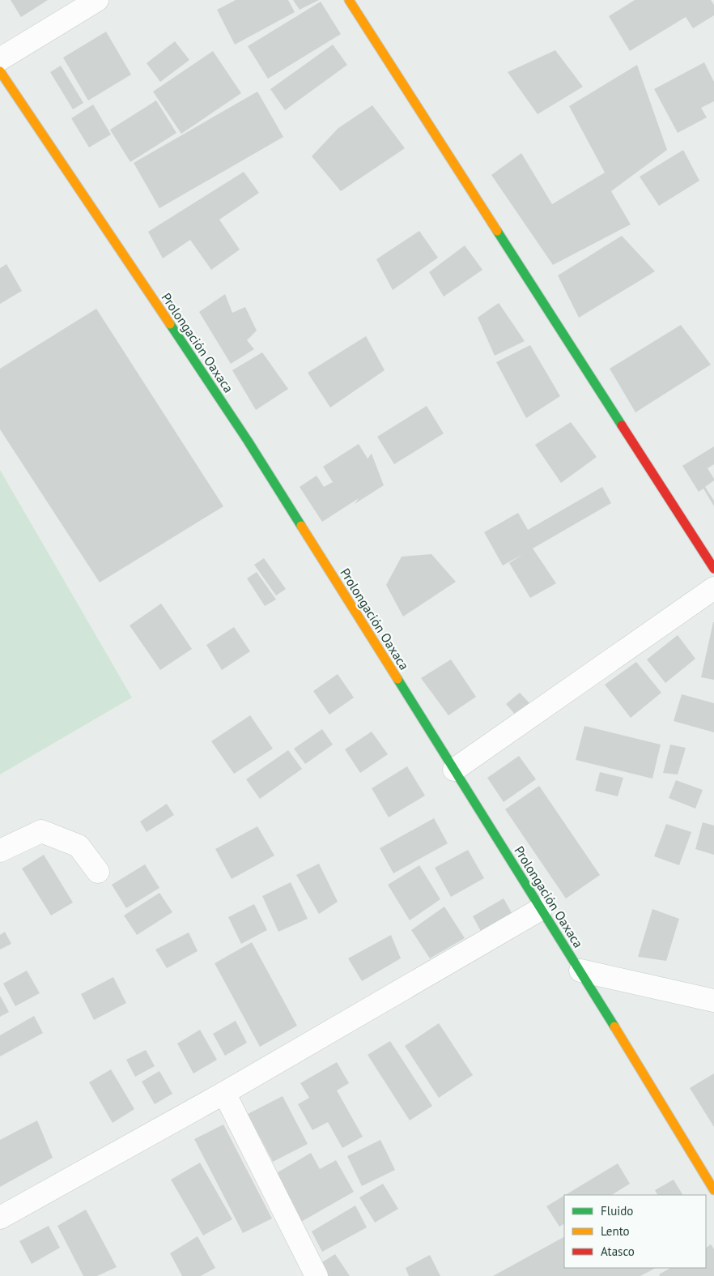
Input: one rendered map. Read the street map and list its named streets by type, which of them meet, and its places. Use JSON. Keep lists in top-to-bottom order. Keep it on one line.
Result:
{"streets":{"street":["Prolongación Oaxaca"]},"legend":["Fluido","Lento","Atasco"]}
